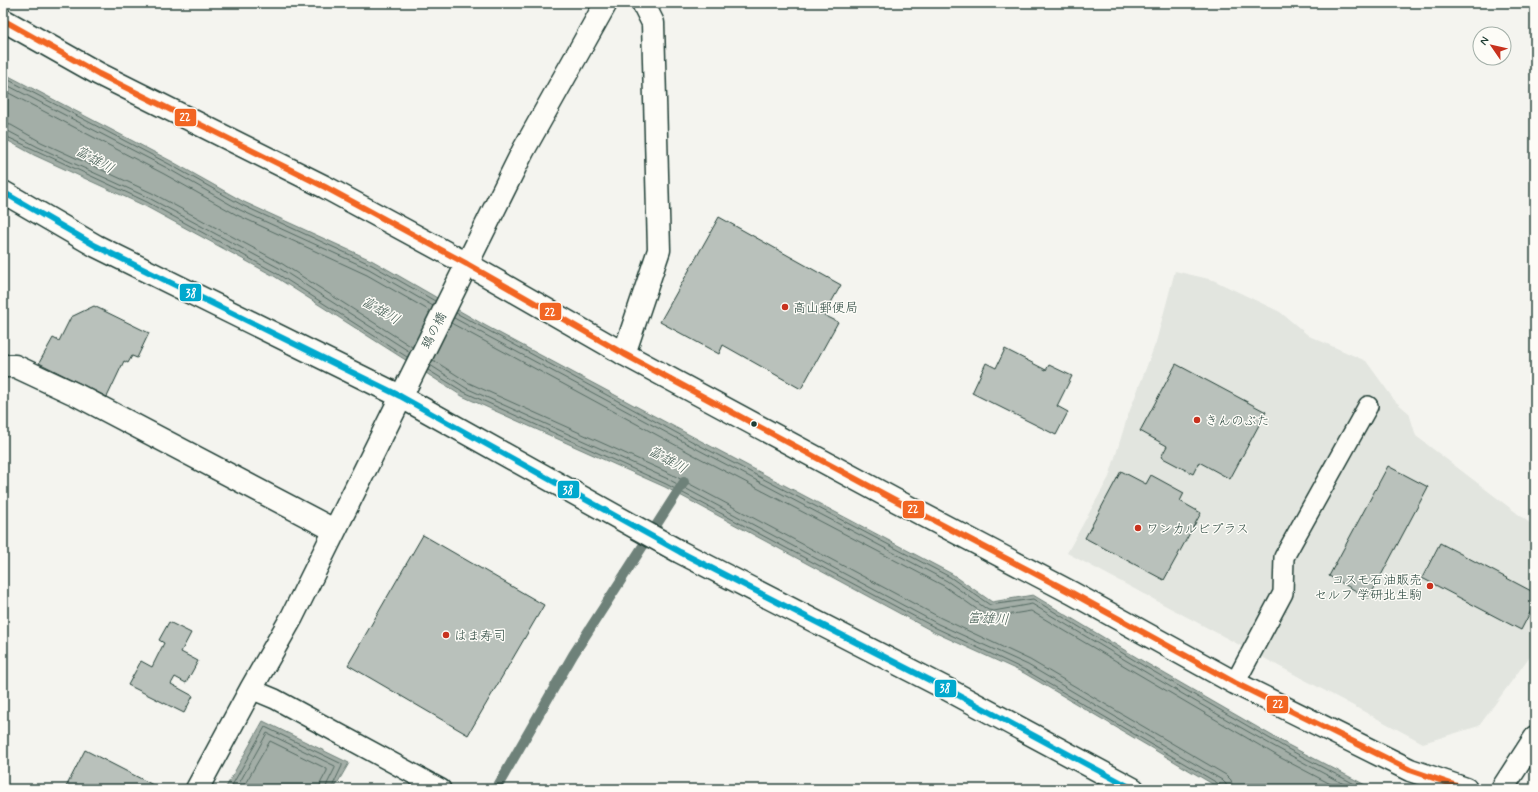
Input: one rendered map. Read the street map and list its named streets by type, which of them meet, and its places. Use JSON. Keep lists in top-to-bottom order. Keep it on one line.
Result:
{"streets":{"main road":["鵄の橋"]},"water":["富雄川"],"places":["高山郵便局","きんのぶた","ワンカルビプラス","コスモ石油販売 セルフ 学研北生駒","はま寿司"],"lines":["transit line 22","transit line 38"],"north":"top left"}
